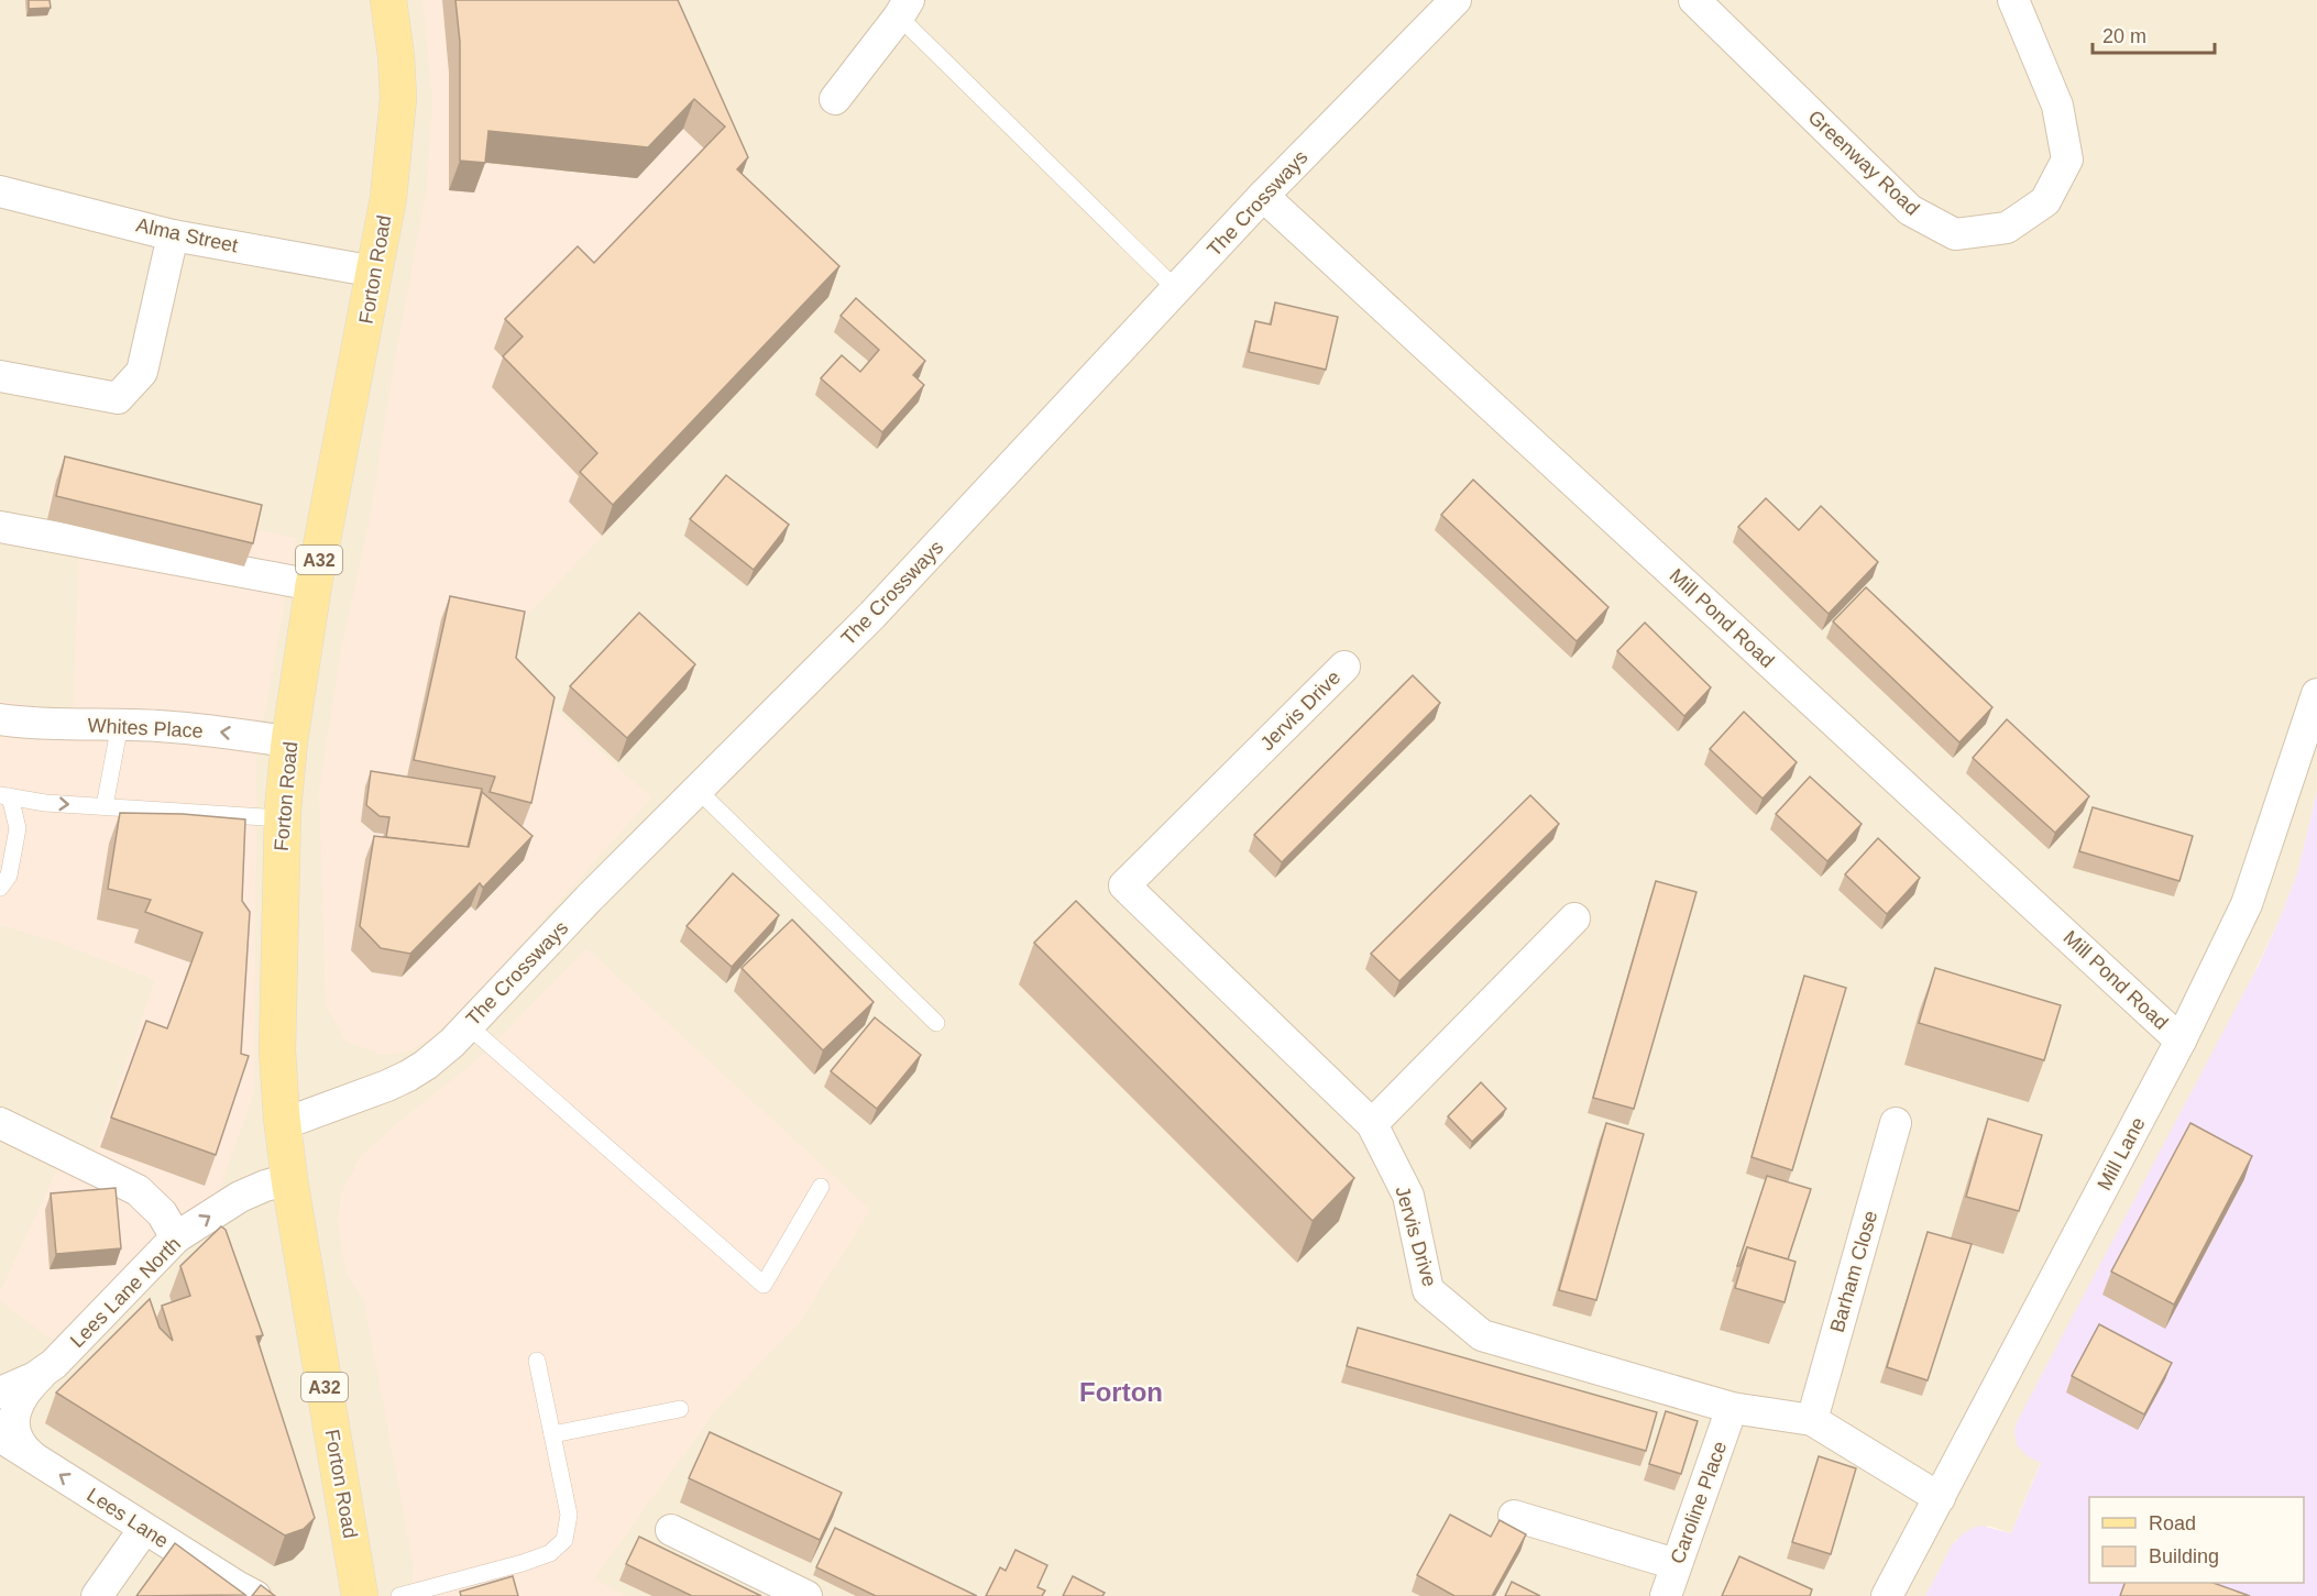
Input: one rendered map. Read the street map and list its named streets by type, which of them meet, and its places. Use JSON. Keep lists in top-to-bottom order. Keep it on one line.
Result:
{"streets":{"main road":["Forton Road","A32"],"street":["Greenway Road","The Crossways","Alma Street","Mill Pond Road","Jervis Drive","Whites Place","Mill Lane","Barham Close","Lees Lane North","Caroline Place","Lees Lane"]},"crossings":[["The Crossways","Forton Road"],["The Crossways","Mill Pond Road"],["Alma Street","Forton Road"],["Forton Road","Whites Place"],["Forton Road","Lees Lane North"],["Mill Pond Road","Mill Lane"],["Jervis Drive","Mill Lane"],["Jervis Drive","Barham Close"],["Jervis Drive","Caroline Place"],["Lees Lane North","Lees Lane"]],"districts":["Forton"],"legend":["Road","Building"],"scale_bar":"20 m"}
